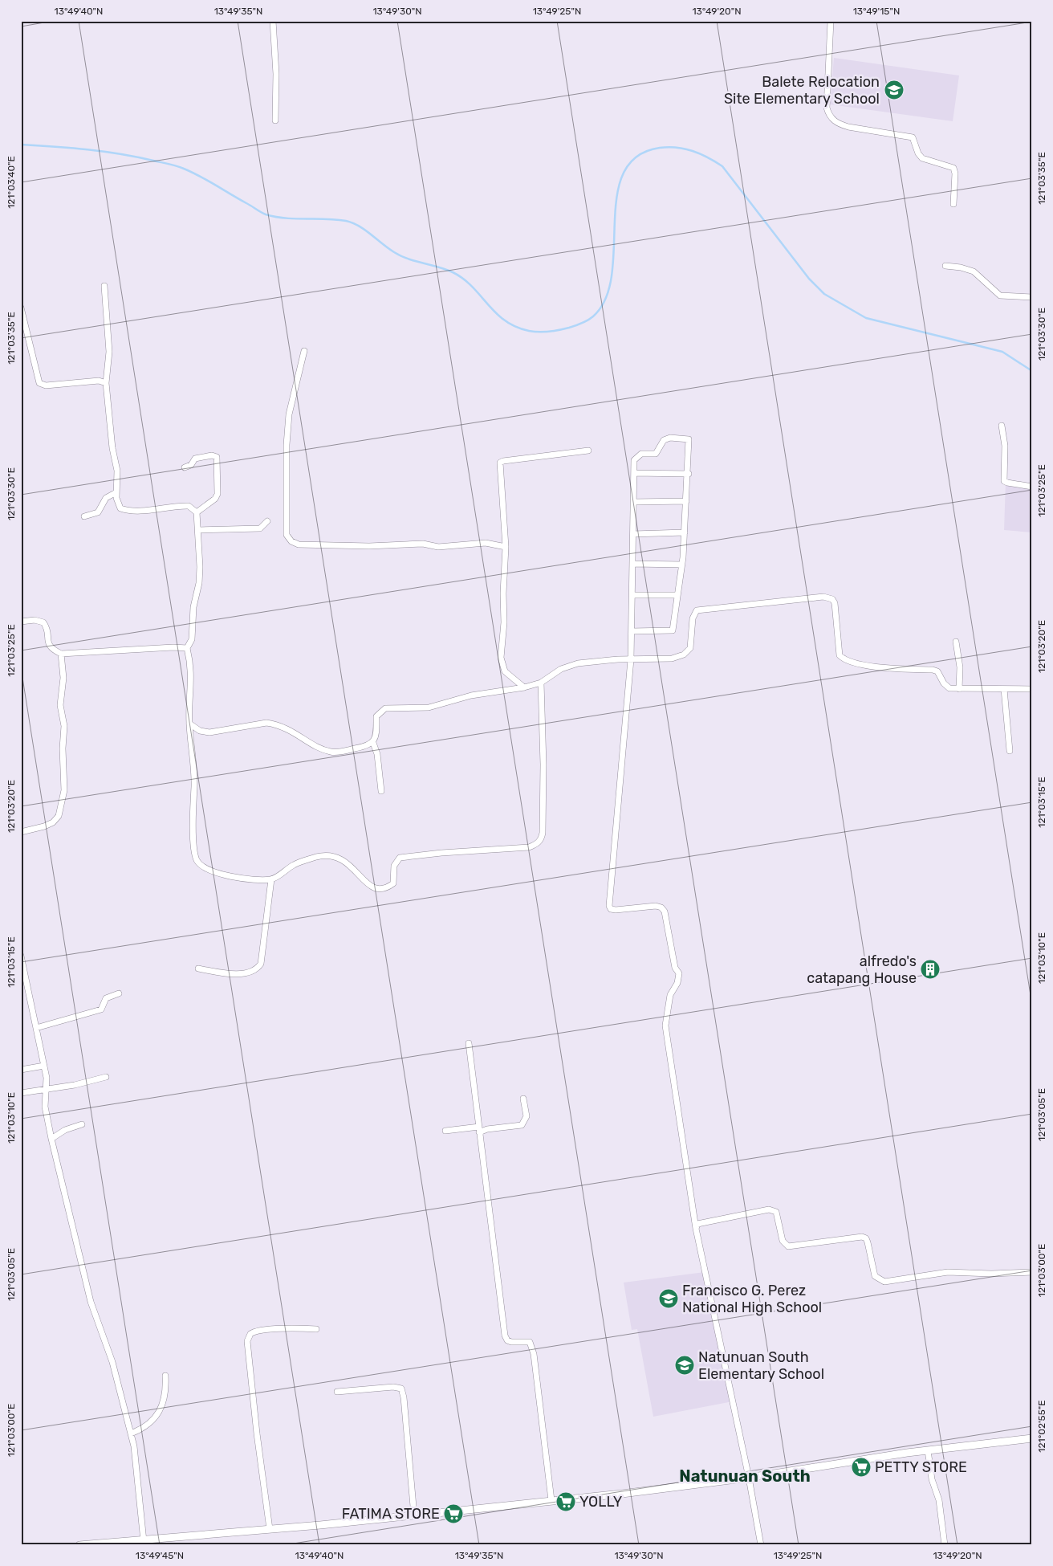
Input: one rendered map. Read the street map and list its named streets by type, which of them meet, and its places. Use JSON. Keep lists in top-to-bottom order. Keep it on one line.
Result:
{"districts":["Natunuan South"],"places":{"school or university":["Balete Relocation Site Elementary School","Francisco G. Perez National High School","Natunuan South Elementary School"],"building":["alfredo's catapang House"],"supermarket":["PETTY STORE","YOLLY","FATIMA STORE"]},"coordinates":["13°49'40\"N","13°49'35\"N","13°49'30\"N","13°49'25\"N","13°49'20\"N","13°49'15\"N","121°03'35\"E","121°03'40\"E","121°03'30\"E","121°03'25\"E","121°03'20\"E","121°03'15\"E","121°03'10\"E","121°03'05\"E","121°03'00\"E","121°02'55\"E","13°49'45\"N"]}
